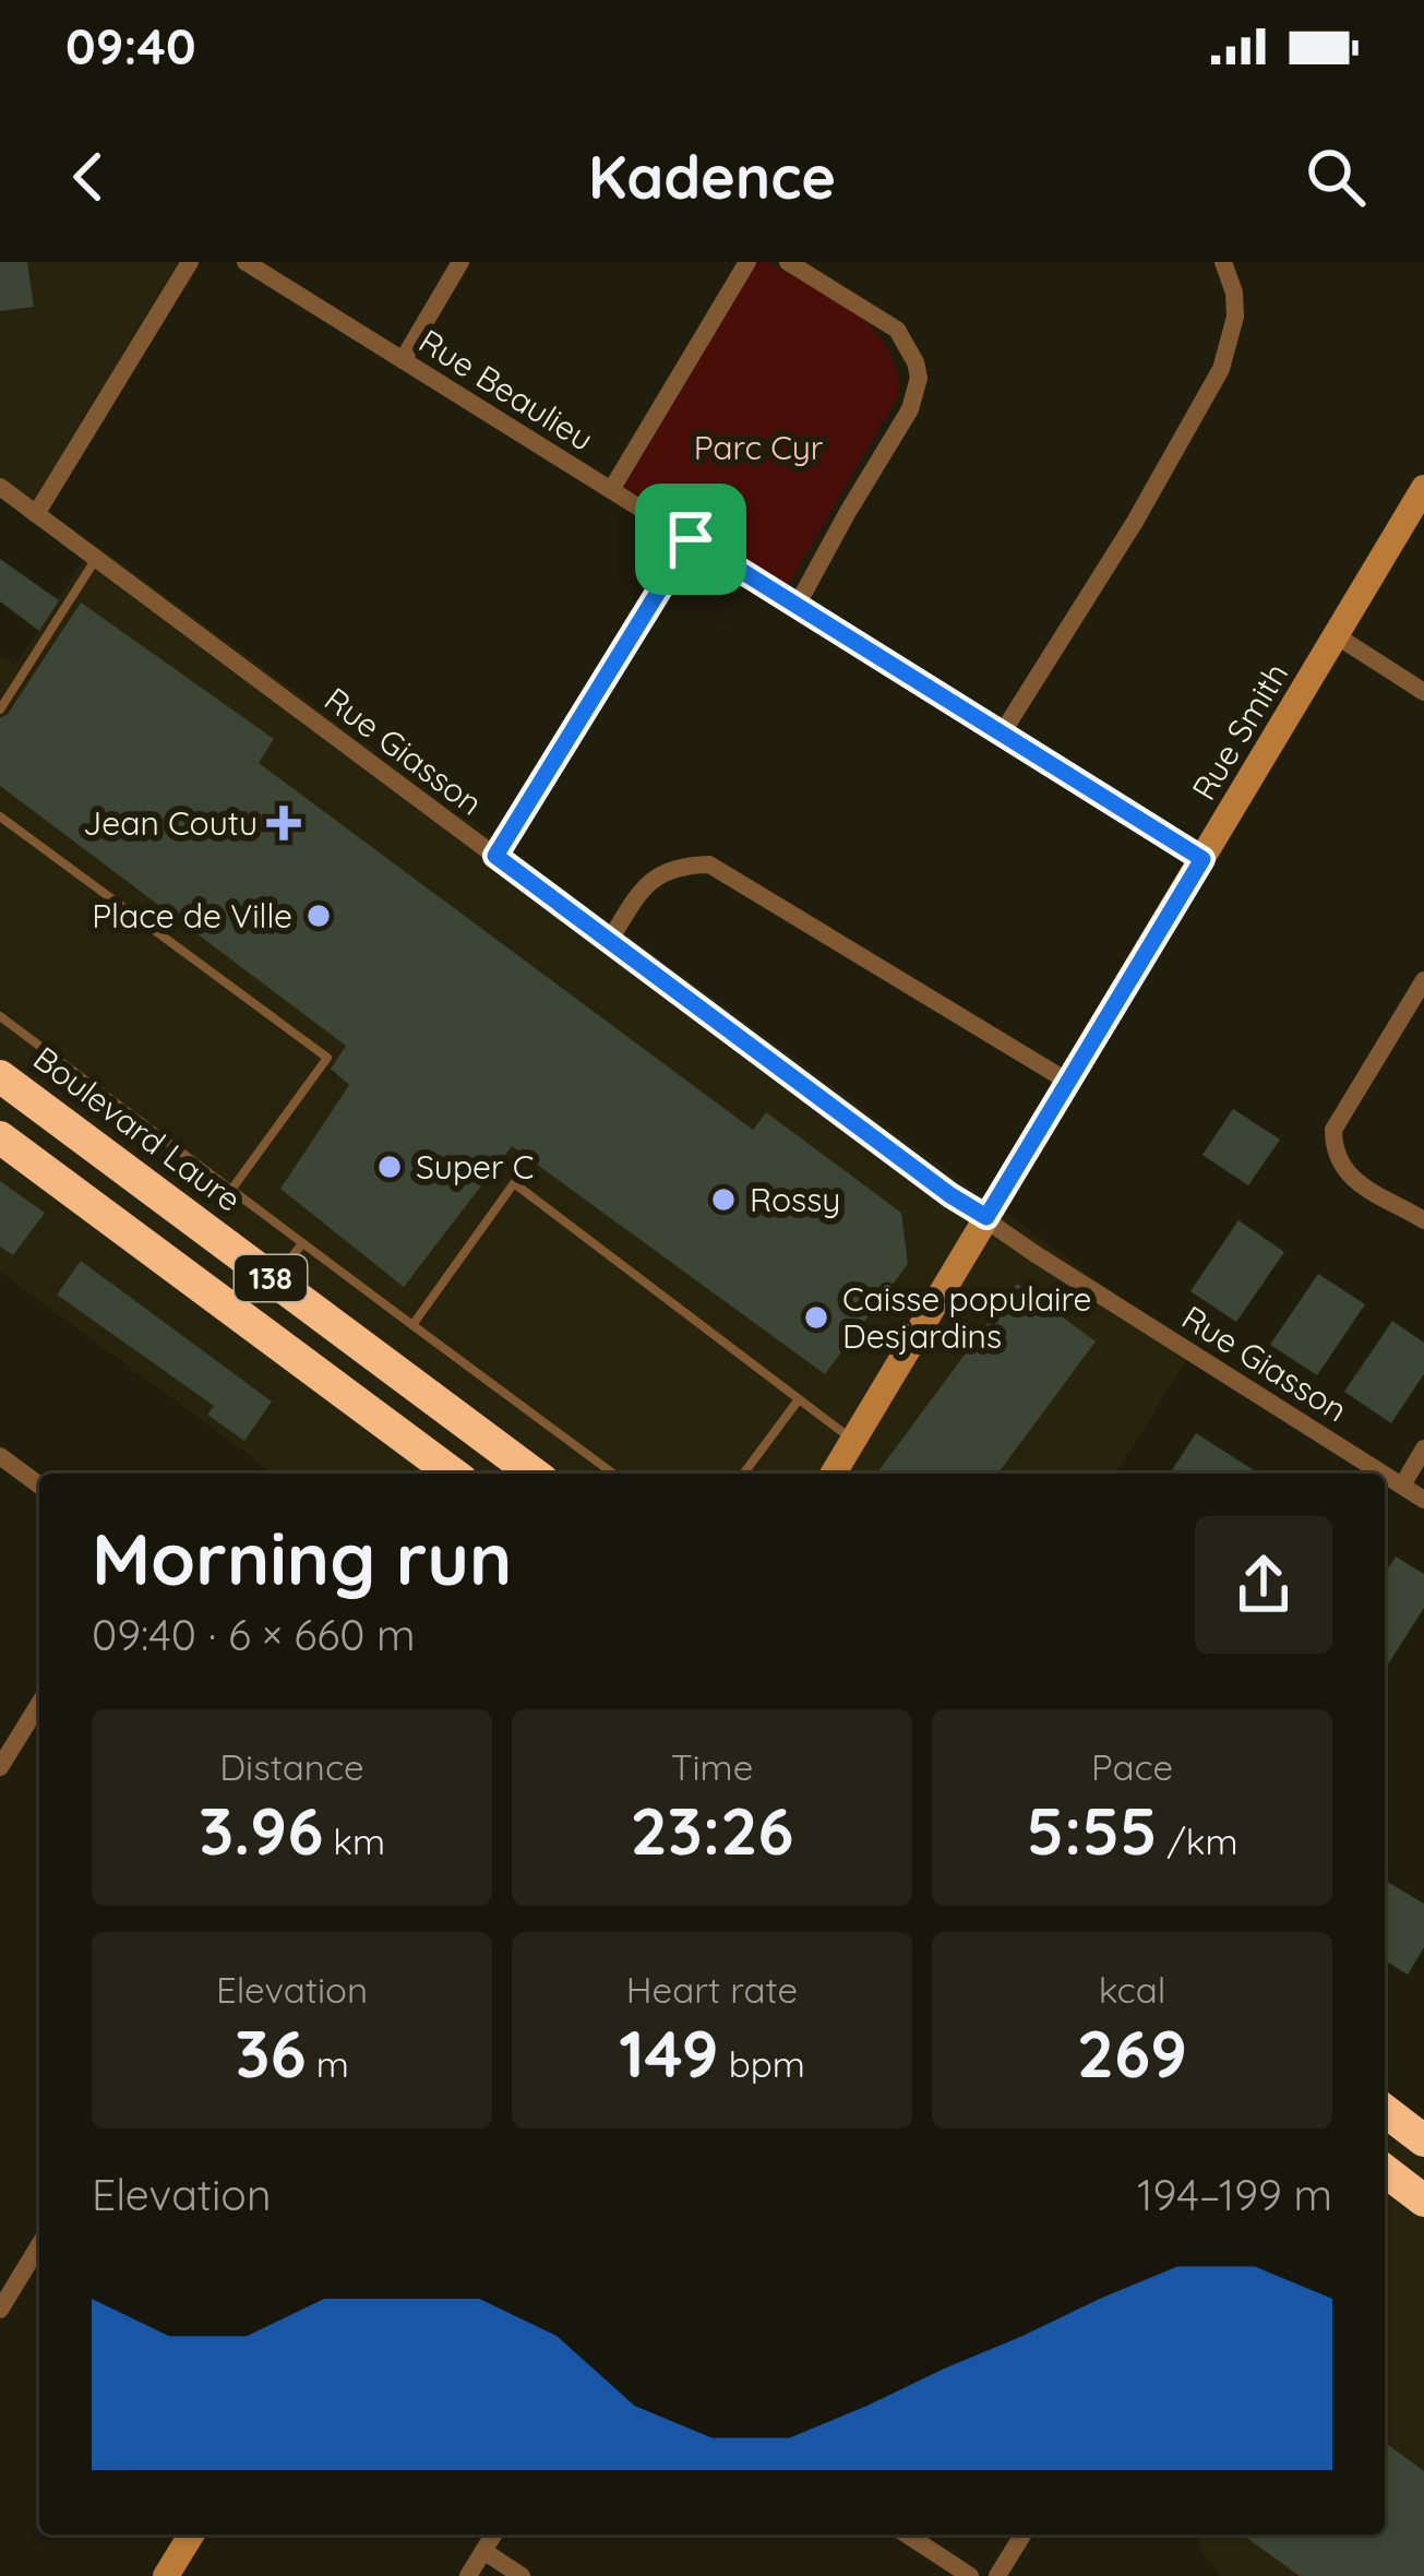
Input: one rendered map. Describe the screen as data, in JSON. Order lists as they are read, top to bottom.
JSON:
{
  "streets": {
    "highway": ["Boulevard Laure", "138"],
    "street": ["Rue Beaulieu", "Rue Smith", "Rue Giasson"]
  },
  "crossings": [
    ["Rue Beaulieu", "Rue Smith"],
    ["Rue Smith", "Rue Giasson"]
  ],
  "parks": ["Parc Cyr"],
  "places": {
    "health": ["Jean Coutu"],
    "other": [
      "Place de Ville",
      "Super C",
      "Rossy",
      "Caisse populaire Desjardins"
    ]
  },
  "page": {
    "status": "09:40",
    "header": "Kadence",
    "heading": ["Morning run", "09:40 · 6 × 660 m"],
    "stats": [
      ["Distance", "3.96 km"],
      ["Time", "23:26"],
      ["Pace", "5:55 /km"],
      ["Elevation", "36 m"],
      ["Heart rate", "149 bpm"],
      ["kcal", "269"]
    ],
    "chart": ["Elevation", "194–199 m"]
  }
}
